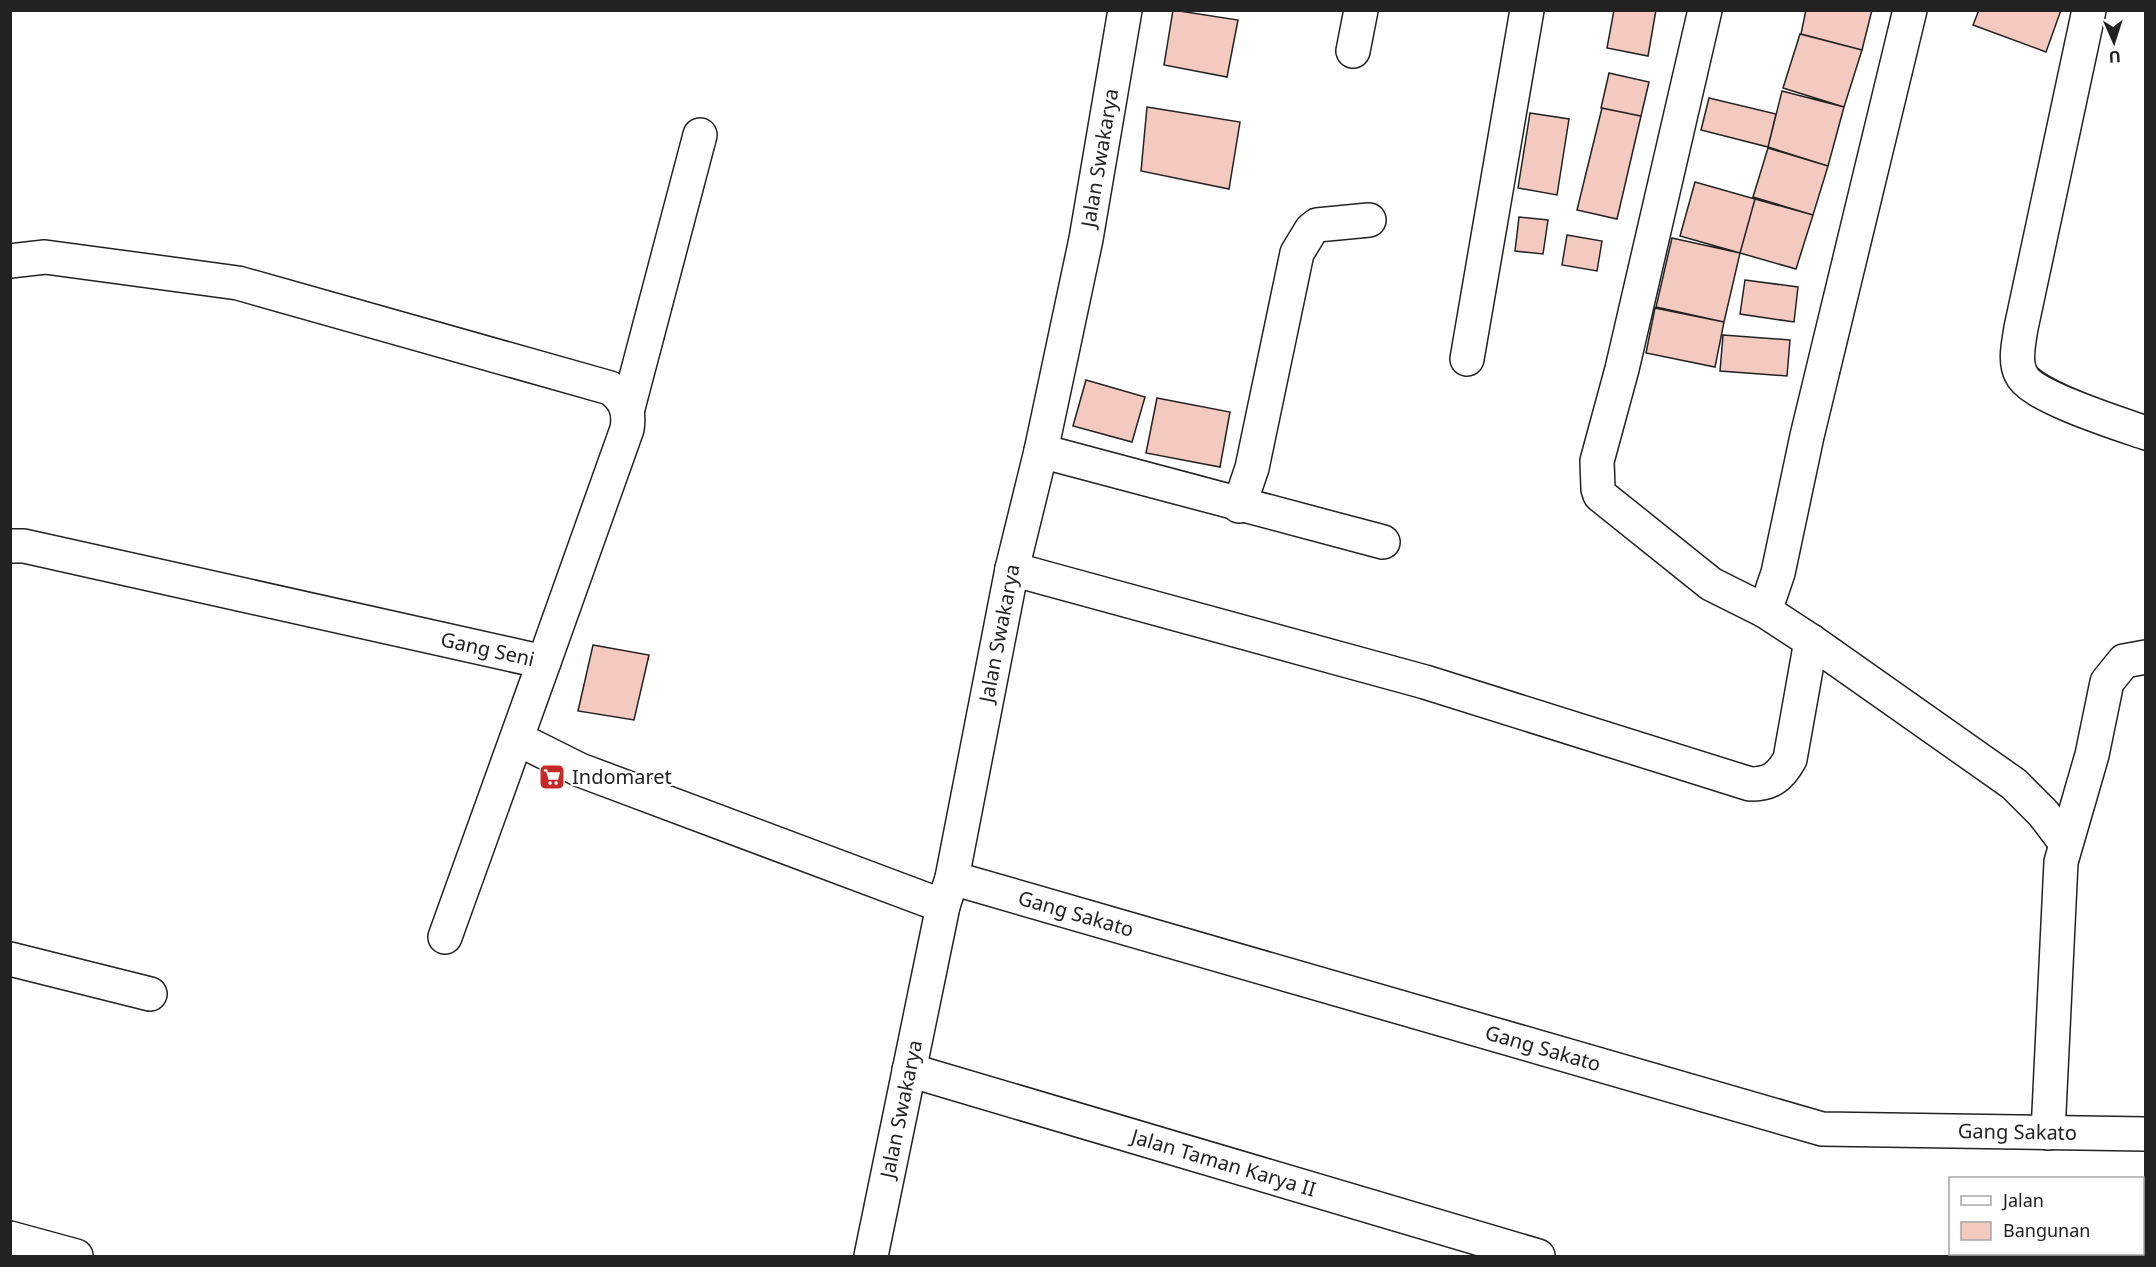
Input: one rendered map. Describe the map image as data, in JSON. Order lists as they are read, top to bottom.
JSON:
{
  "streets": {
    "street": [
      "Jalan Swakarya",
      "Gang Seni",
      "Gang Sakato",
      "Jalan Taman Karya II"
    ]
  },
  "crossings": [
    ["Jalan Swakarya", "Gang Sakato"],
    ["Jalan Swakarya", "Jalan Taman Karya II"]
  ],
  "places": {
    "supermarket": ["Indomaret"]
  },
  "legend": ["Jalan", "Bangunan"],
  "north": "bottom"
}
